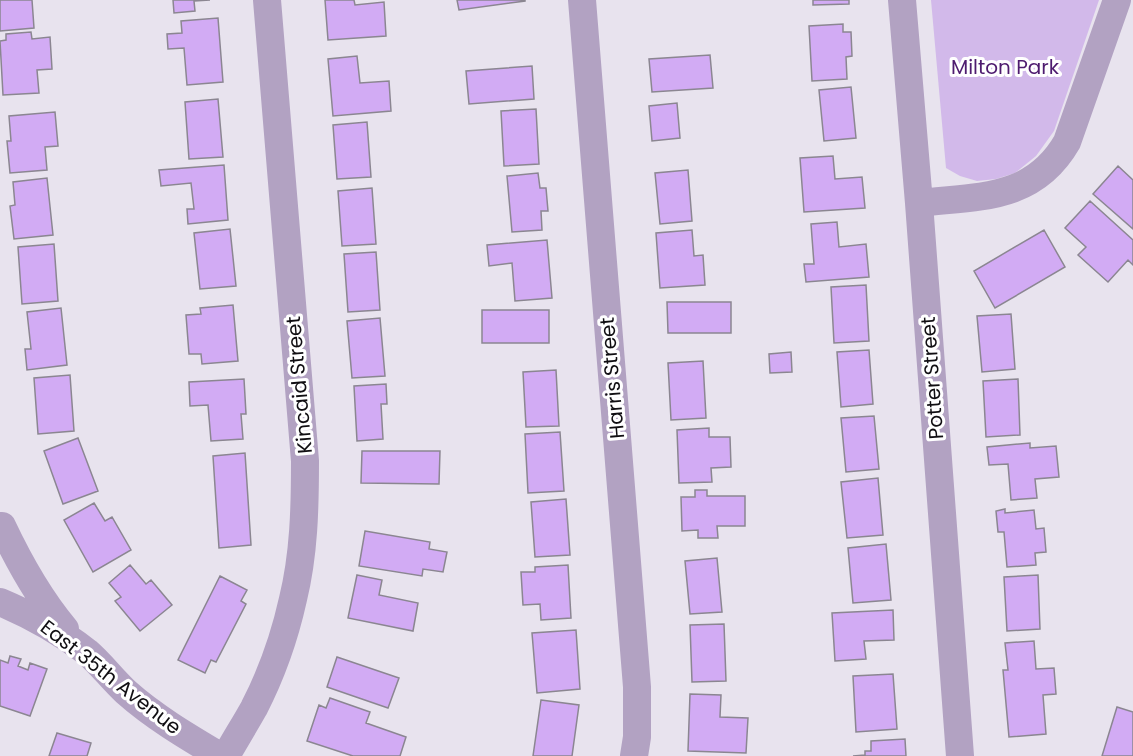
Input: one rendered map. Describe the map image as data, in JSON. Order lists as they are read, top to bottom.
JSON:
{
  "streets": {
    "street": [
      "Harris Street",
      "Potter Street",
      "Kincaid Street",
      "East 35th Avenue"
    ]
  },
  "crossings": [
    ["Kincaid Street", "East 35th Avenue"]
  ],
  "parks": ["Milton Park"]
}
